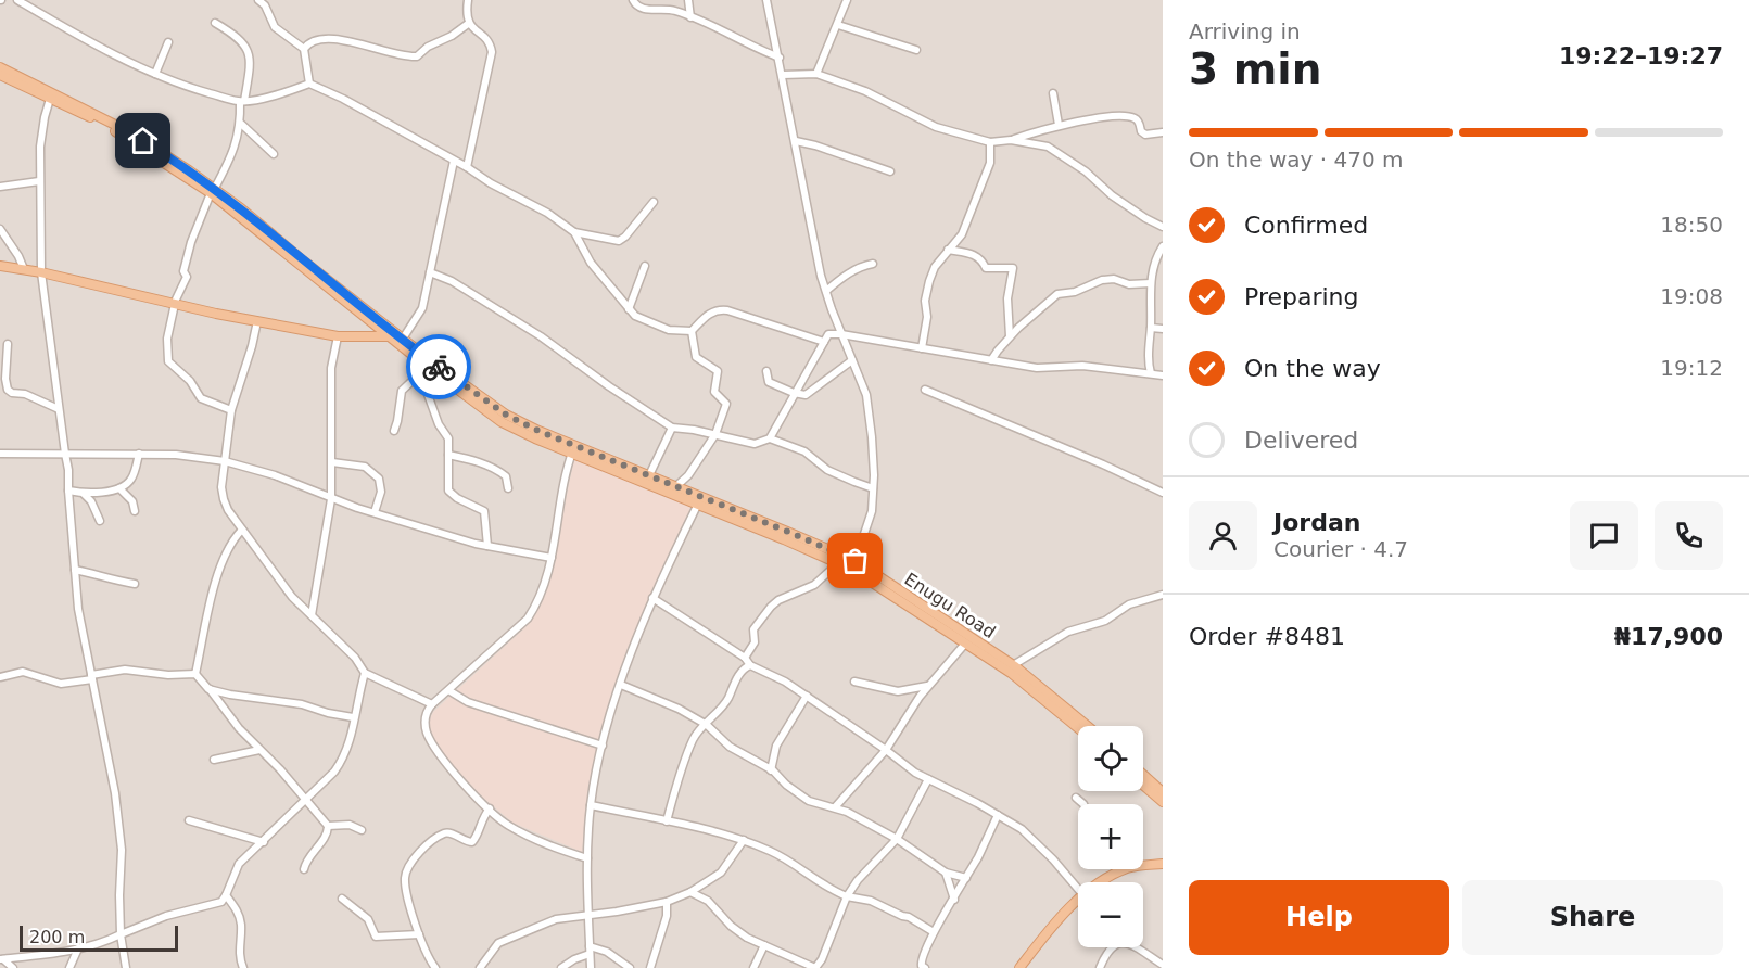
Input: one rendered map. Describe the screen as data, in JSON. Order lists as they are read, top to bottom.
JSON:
{
  "streets": {
    "main road": ["Enugu Road"]
  },
  "scale_bar": "200 m",
  "page": {
    "heading": ["3 min", "Arriving in", "19:22–19:27"],
    "panel": [
      "Jordan",
      "Courier · 4.7",
      "Order #8481",
      "₦17,900"
    ],
    "bar": "On the way · 470 m",
    "list": [
      ["Confirmed", "18:50"],
      ["Preparing", "19:08"],
      ["On the way", "19:12"],
      "Delivered"
    ],
    "map_buttons": ["+", "−"],
    "buttons": ["Help", "Share"],
    "scale": "200 m"
  }
}
